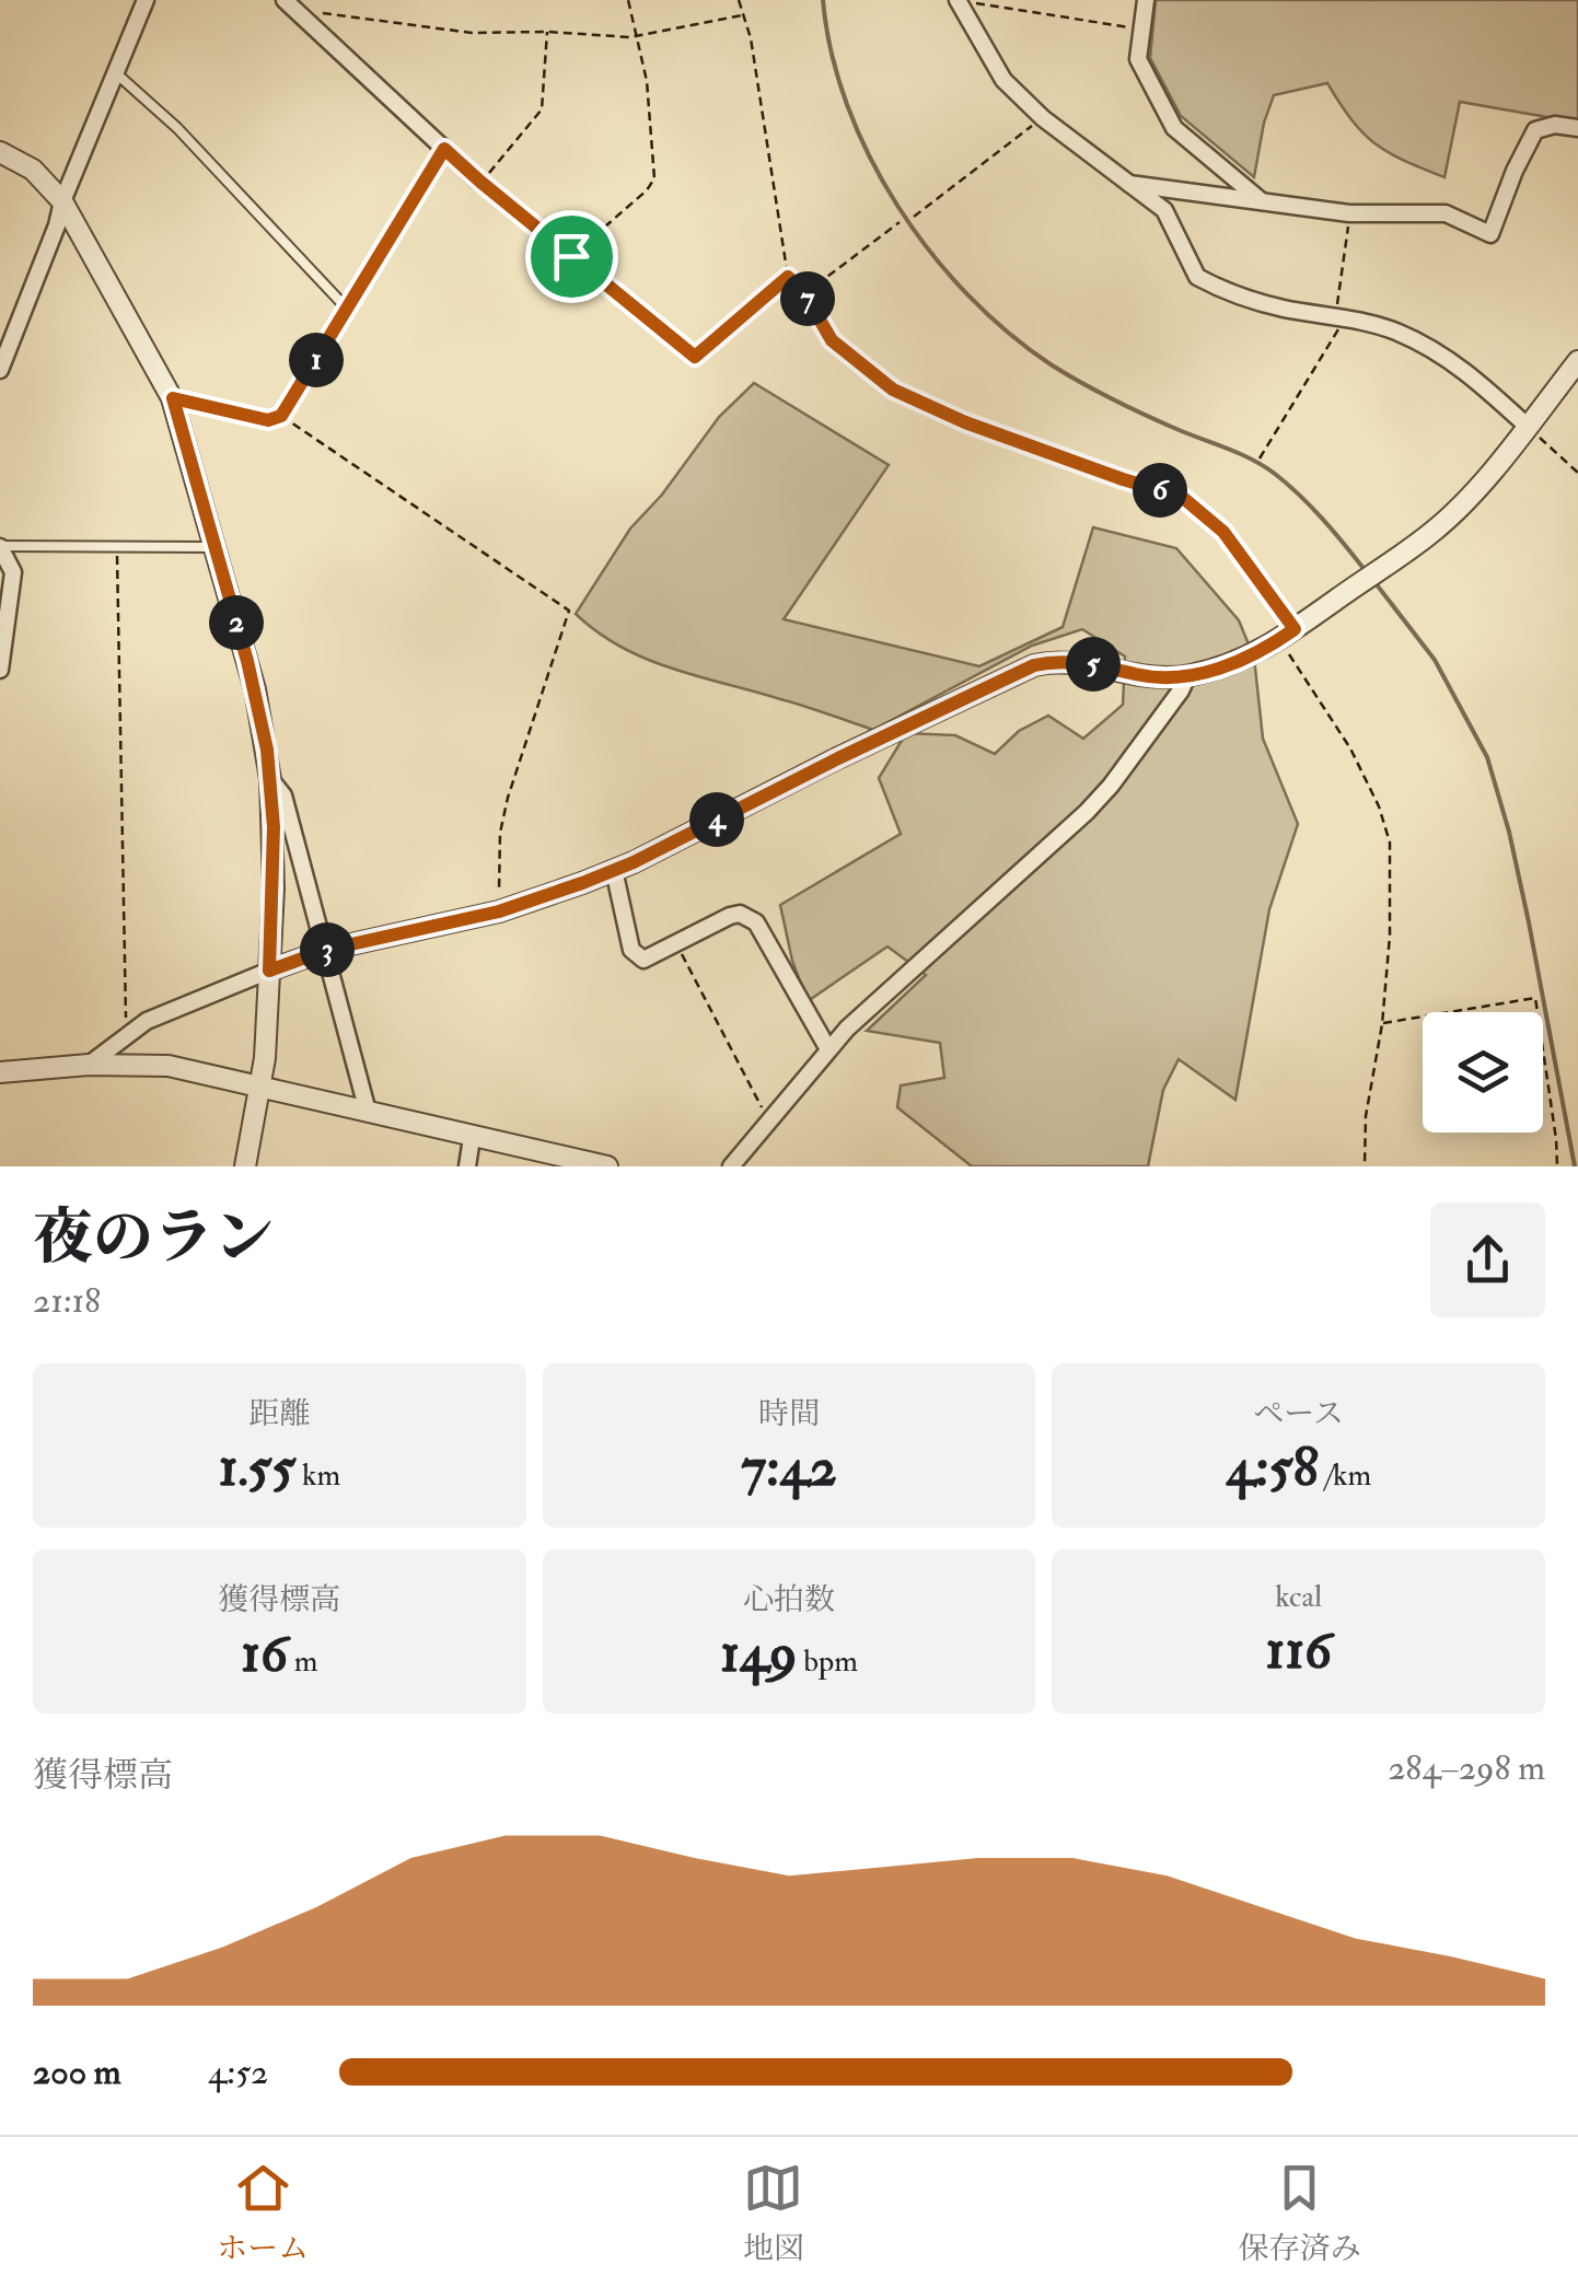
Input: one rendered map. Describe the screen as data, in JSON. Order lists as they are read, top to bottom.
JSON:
{
  "page": {
    "pins": [
      "7",
      "1",
      "6",
      "2",
      "5",
      "4",
      "3"
    ],
    "heading": ["夜のラン", "21:18"],
    "stats": [
      ["距離", "1.55 km"],
      ["時間", "7:42"],
      ["ペース", "4:58 /km"],
      ["獲得標高", "16 m"],
      ["心拍数", "149 bpm"],
      ["kcal", "116"]
    ],
    "chart": ["獲得標高", "284–298 m"],
    "list": [
      {
        "name": "200 m",
        "note": "4:52"
      }
    ],
    "tabs": ["ホーム", "地図", "保存済み"]
  }
}
